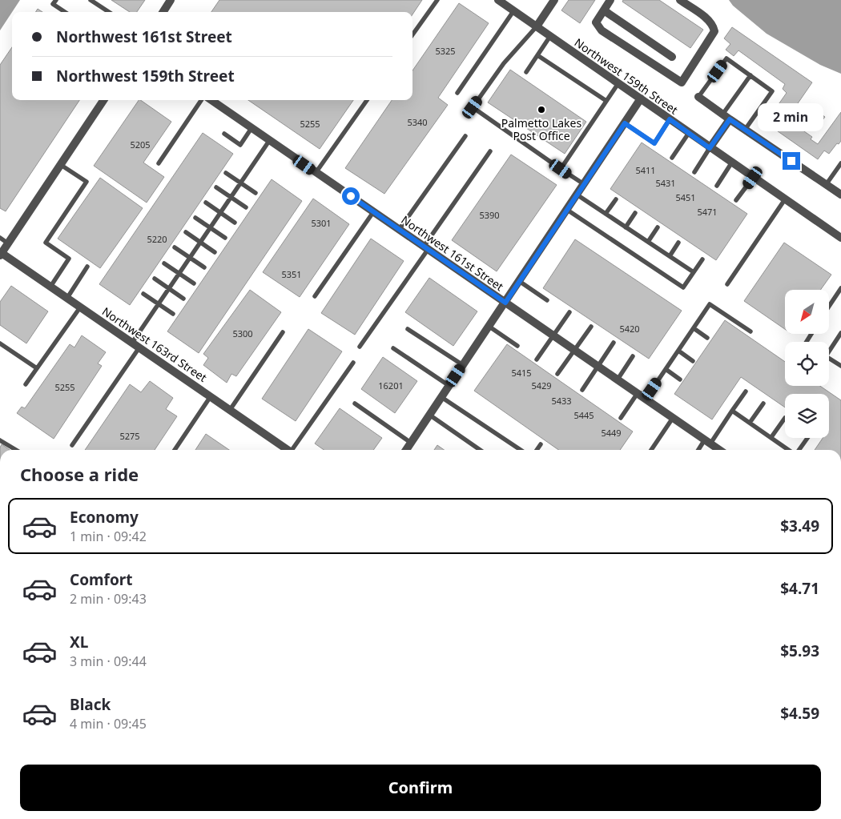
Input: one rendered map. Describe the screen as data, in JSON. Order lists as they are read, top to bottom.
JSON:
{
  "streets": {
    "street": ["Northwest 159th Street", "Northwest 161st Street", "Northwest 163rd Street"]
  },
  "places": ["Palmetto Lakes Post Office"],
  "house_numbers": [
    "5325",
    "5340",
    "5255",
    "5205",
    "5411",
    "5431",
    "5451",
    "5471",
    "5390",
    "5301",
    "5220",
    "5351",
    "5420",
    "5300",
    "5415",
    "16201",
    "5429",
    "5255",
    "5433",
    "5445",
    "5449",
    "5275"
  ],
  "north": "bottom left",
  "page": {
    "banner": ["Northwest 161st Street", "Northwest 159th Street"],
    "bubble": "2 min",
    "heading": "Choose a ride",
    "list": [
      {
        "name": "Economy",
        "note": "1 min · 09:42",
        "value": "$3.49"
      },
      {
        "name": "Comfort",
        "note": "2 min · 09:43",
        "value": "$4.71"
      },
      {
        "name": "XL",
        "note": "3 min · 09:44",
        "value": "$5.93"
      },
      {
        "name": "Black",
        "note": "4 min · 09:45",
        "value": "$4.59"
      }
    ],
    "buttons": "Confirm"
  }
}
